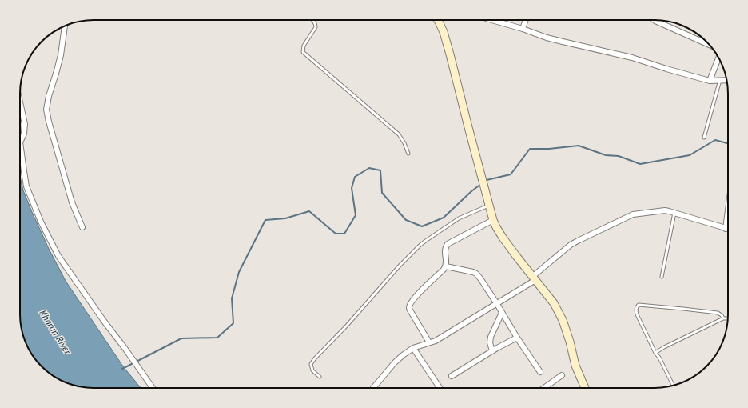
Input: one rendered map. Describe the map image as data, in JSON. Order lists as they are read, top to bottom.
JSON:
{
  "water": ["Kharun River"]
}
